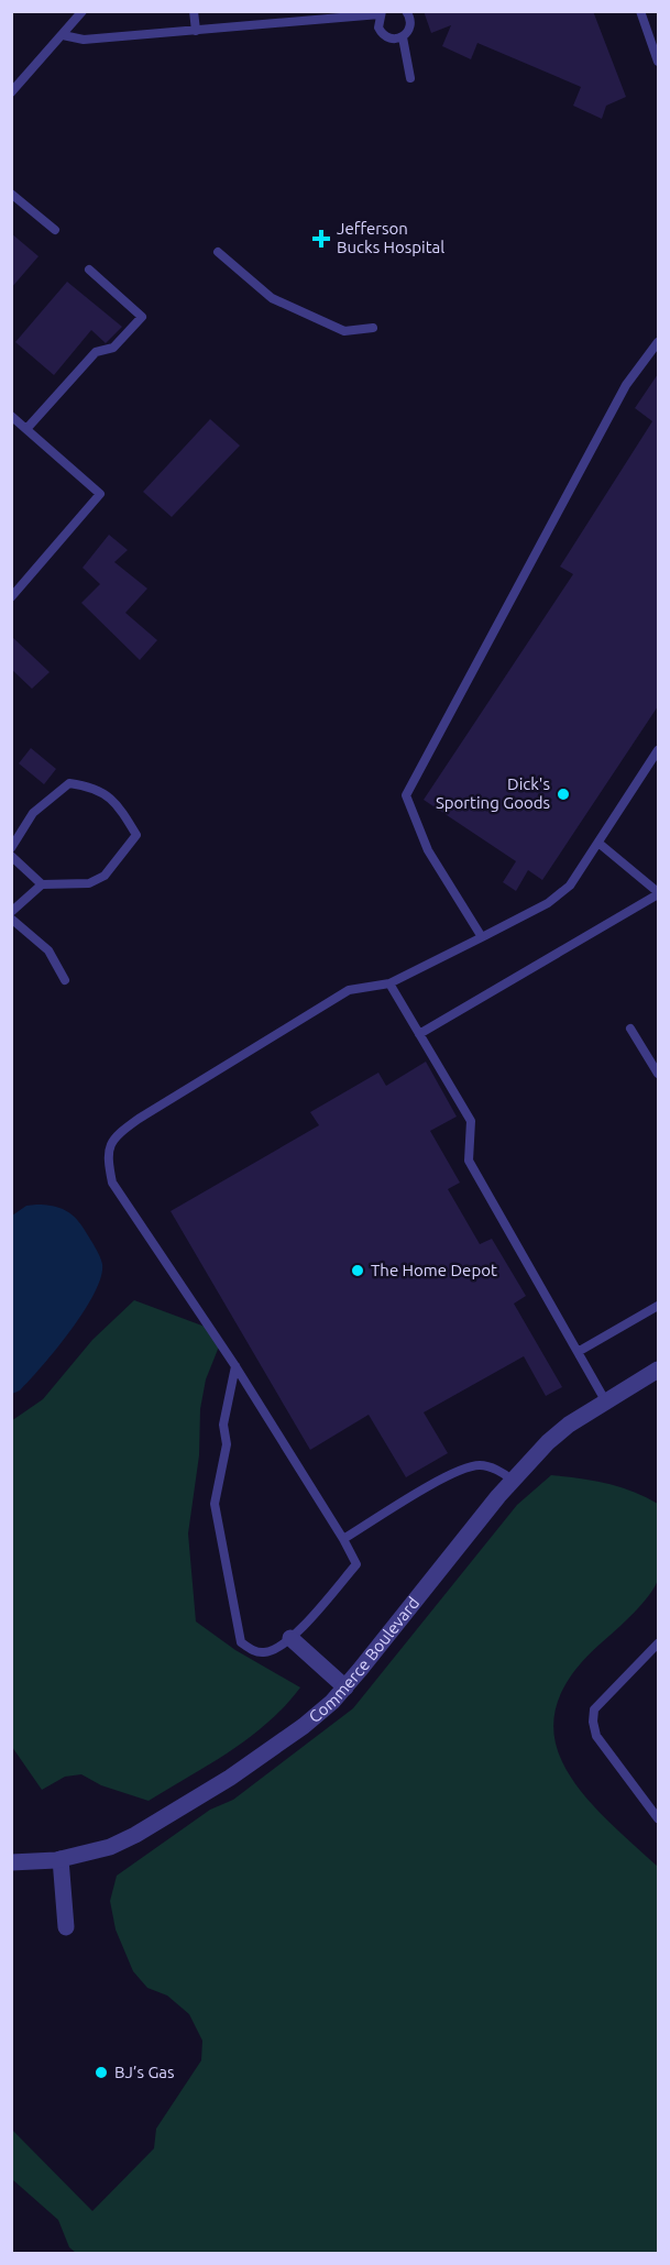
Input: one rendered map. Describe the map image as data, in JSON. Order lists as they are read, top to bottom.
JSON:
{
  "streets": {
    "street": ["Commerce Boulevard"]
  },
  "places": {
    "health": ["Jefferson Bucks Hospital"],
    "other": ["Dick's Sporting Goods", "The Home Depot", "BJ’s Gas"]
  }
}
